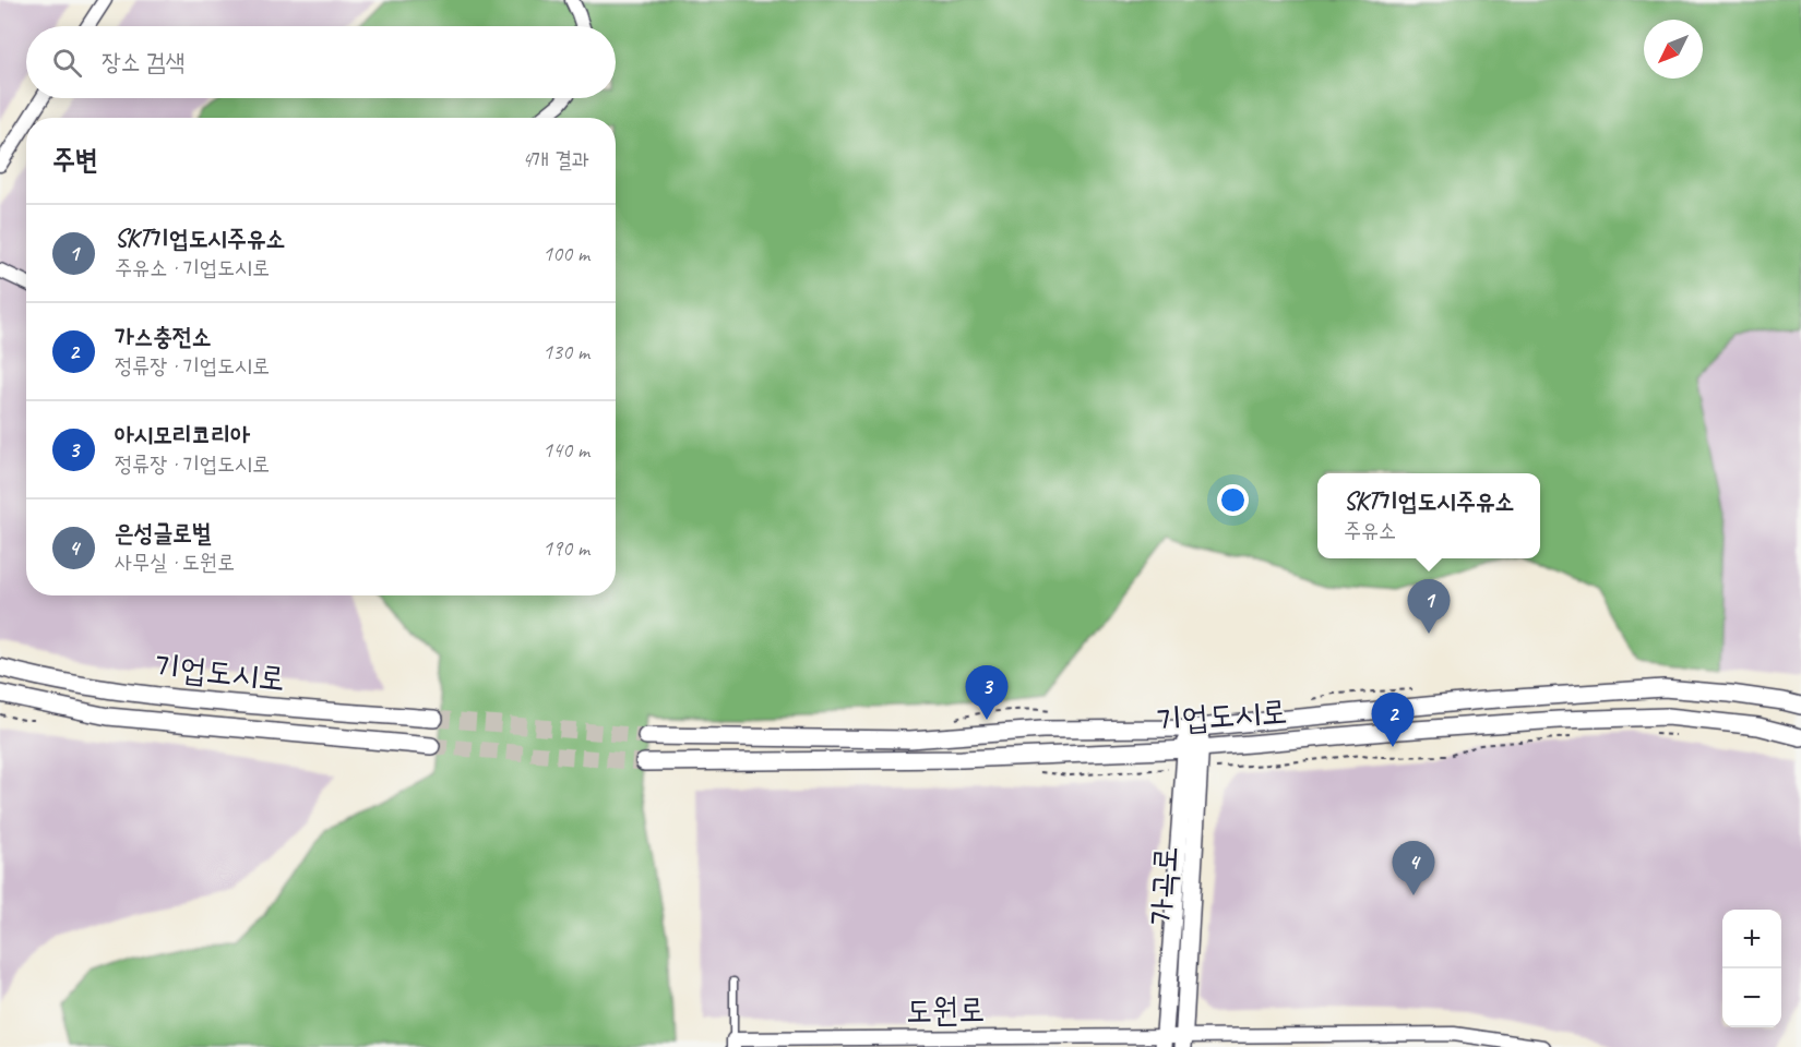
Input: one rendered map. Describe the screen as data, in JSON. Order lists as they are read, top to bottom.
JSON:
{
  "streets": {
    "street": ["기업도시로", "가곡로", "도원로"]
  },
  "crossings": [
    ["기업도시로", "가곡로"],
    ["가곡로", "도원로"]
  ],
  "north": "bottom left",
  "page": {
    "search": "장소 검색",
    "heading": ["주변", "4개 결과"],
    "list": [
      {
        "mark": "1",
        "name": "SKT기업도시주유소",
        "note": "주유소 · 기업도시로",
        "value": "100 m"
      },
      {
        "mark": "2",
        "name": "가스충전소",
        "note": "정류장 · 기업도시로",
        "value": "130 m"
      },
      {
        "mark": "3",
        "name": "아시모리코리아",
        "note": "정류장 · 기업도시로",
        "value": "140 m"
      },
      {
        "mark": "4",
        "name": "은성글로벌",
        "note": "사무실 · 도원로",
        "value": "190 m"
      }
    ],
    "popup": ["SKT기업도시주유소", "주유소"],
    "pins": [
      "1",
      "3",
      "2",
      "4"
    ],
    "map_buttons": ["+", "−"]
  }
}
